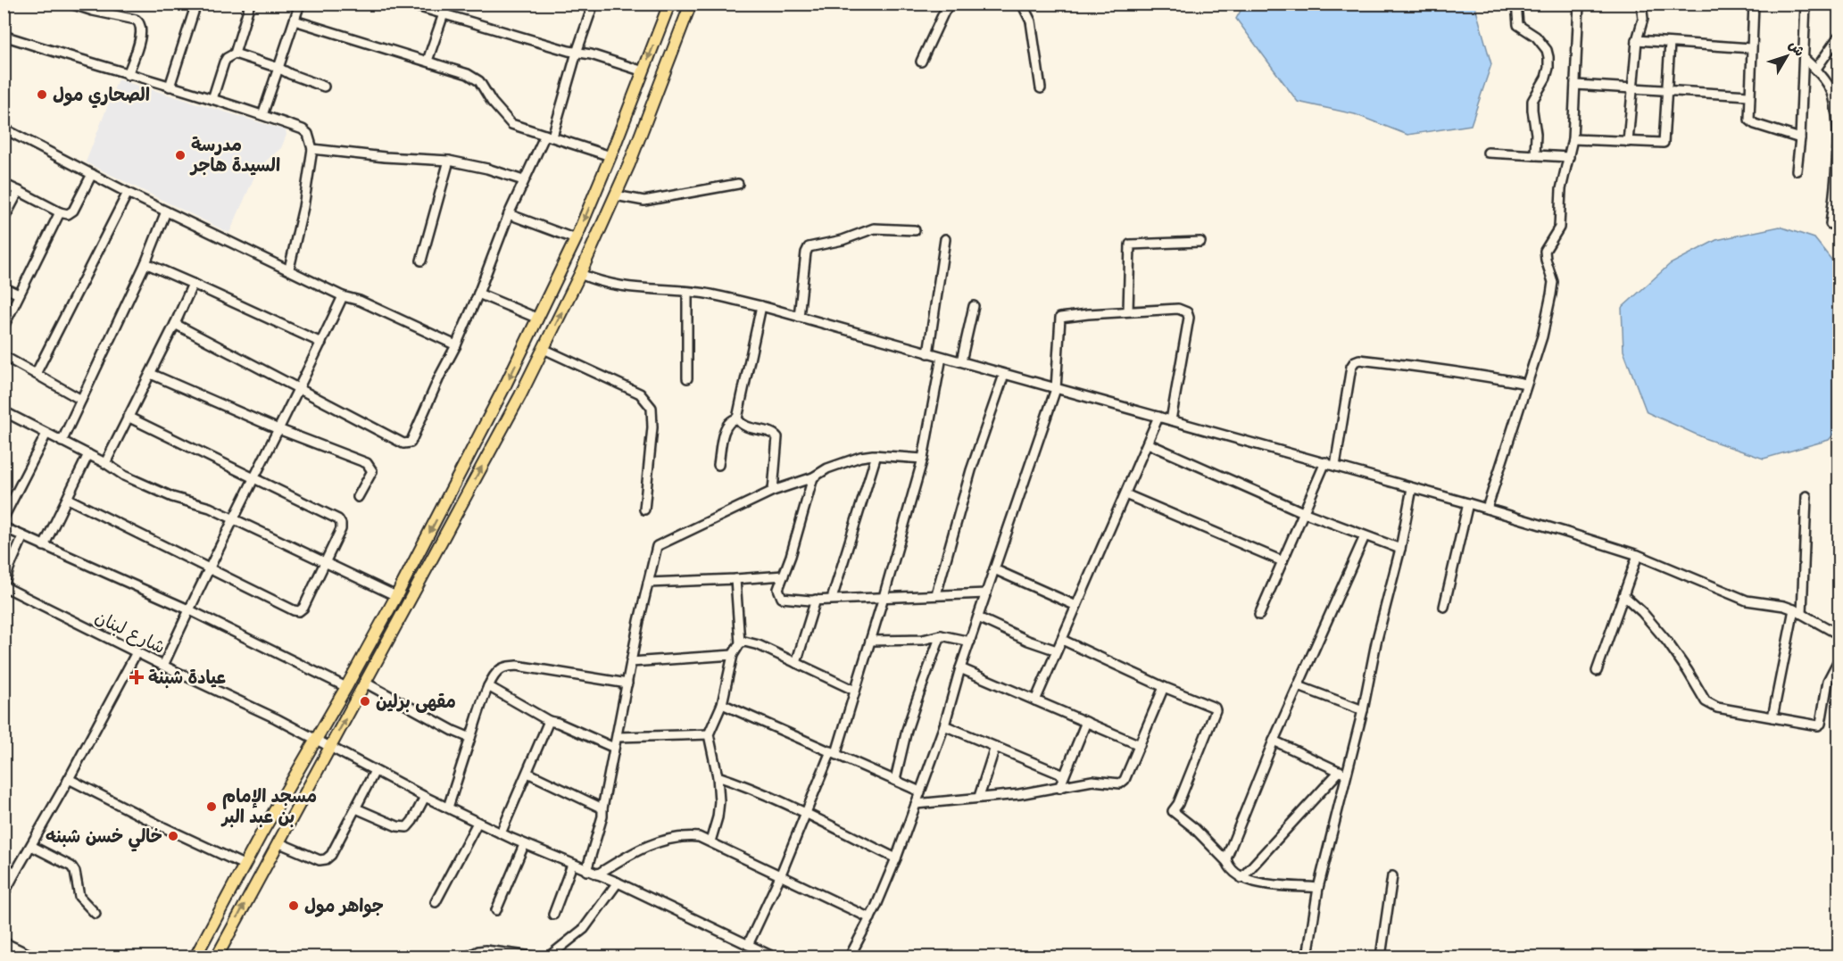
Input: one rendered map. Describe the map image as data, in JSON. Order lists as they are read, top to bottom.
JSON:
{
  "streets": {
    "street": ["شارع لبنان"]
  },
  "places": {
    "other": [
      "الصحاري مول",
      "مدرسة السيدة هاجر",
      "مقهى برلين",
      "مسجد الإمام بن عبد البر",
      "خالي خسن شبنه",
      "جواهر مول"
    ],
    "health": ["عيادة شبنة"]
  },
  "north": "top right"
}
